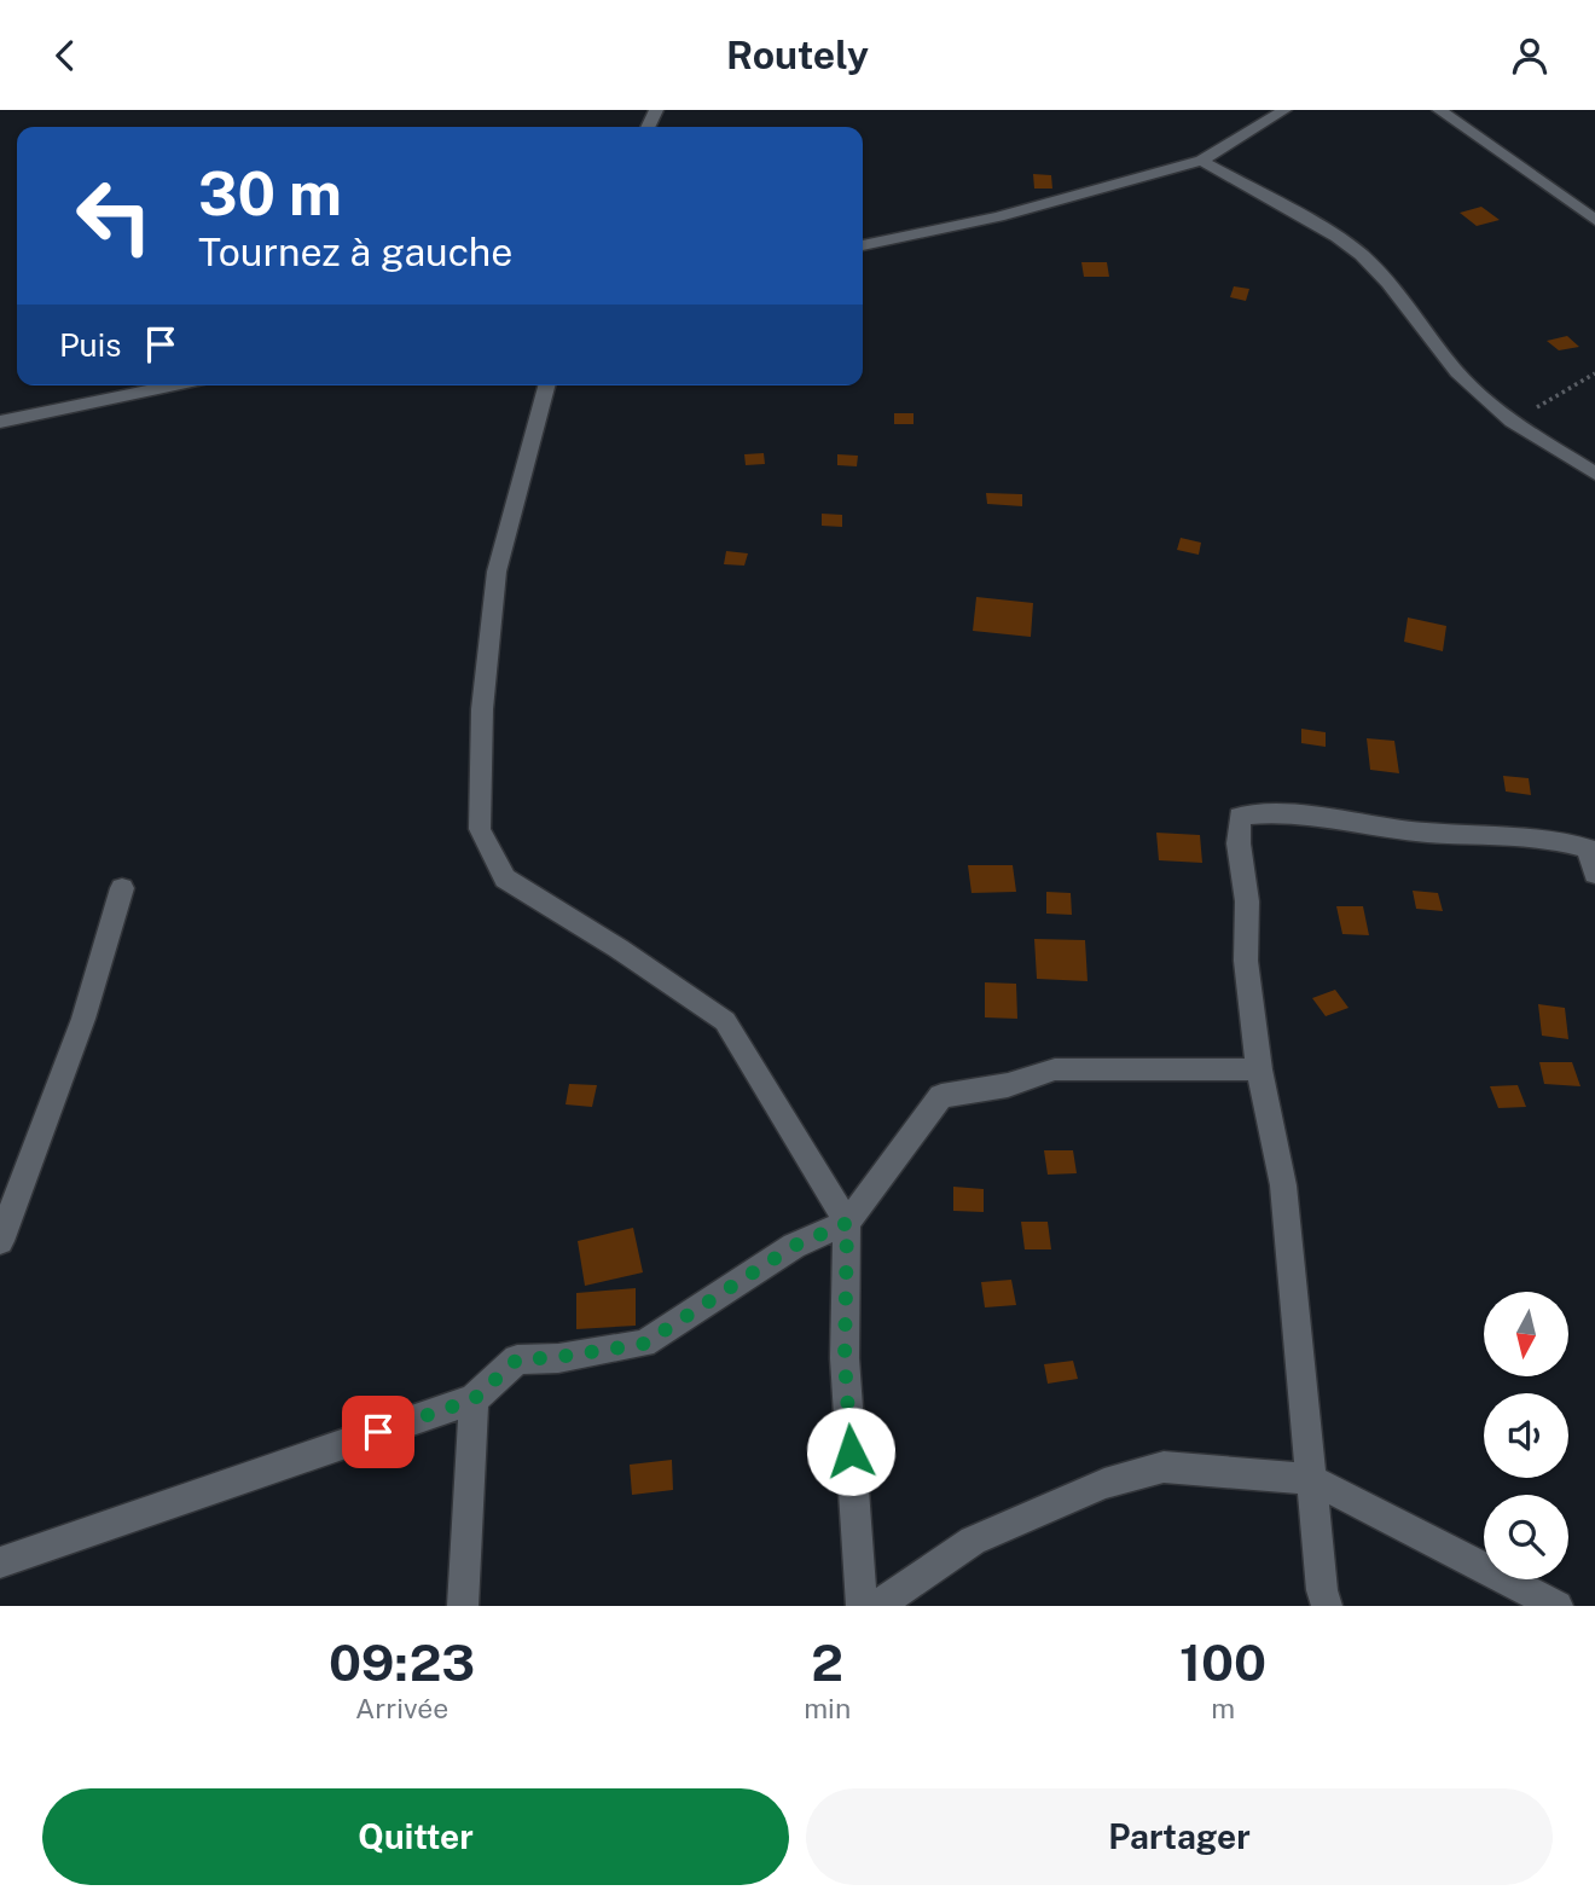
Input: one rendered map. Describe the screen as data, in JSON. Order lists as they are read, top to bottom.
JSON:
{
  "north": "bottom",
  "page": {
    "header": "Routely",
    "turn": ["30 m", "Tournez à gauche"],
    "then": "Puis",
    "eta": [
      "09:23",
      "Arrivée",
      "2",
      "min",
      "100",
      "m"
    ],
    "buttons": ["Quitter", "Partager"]
  }
}
